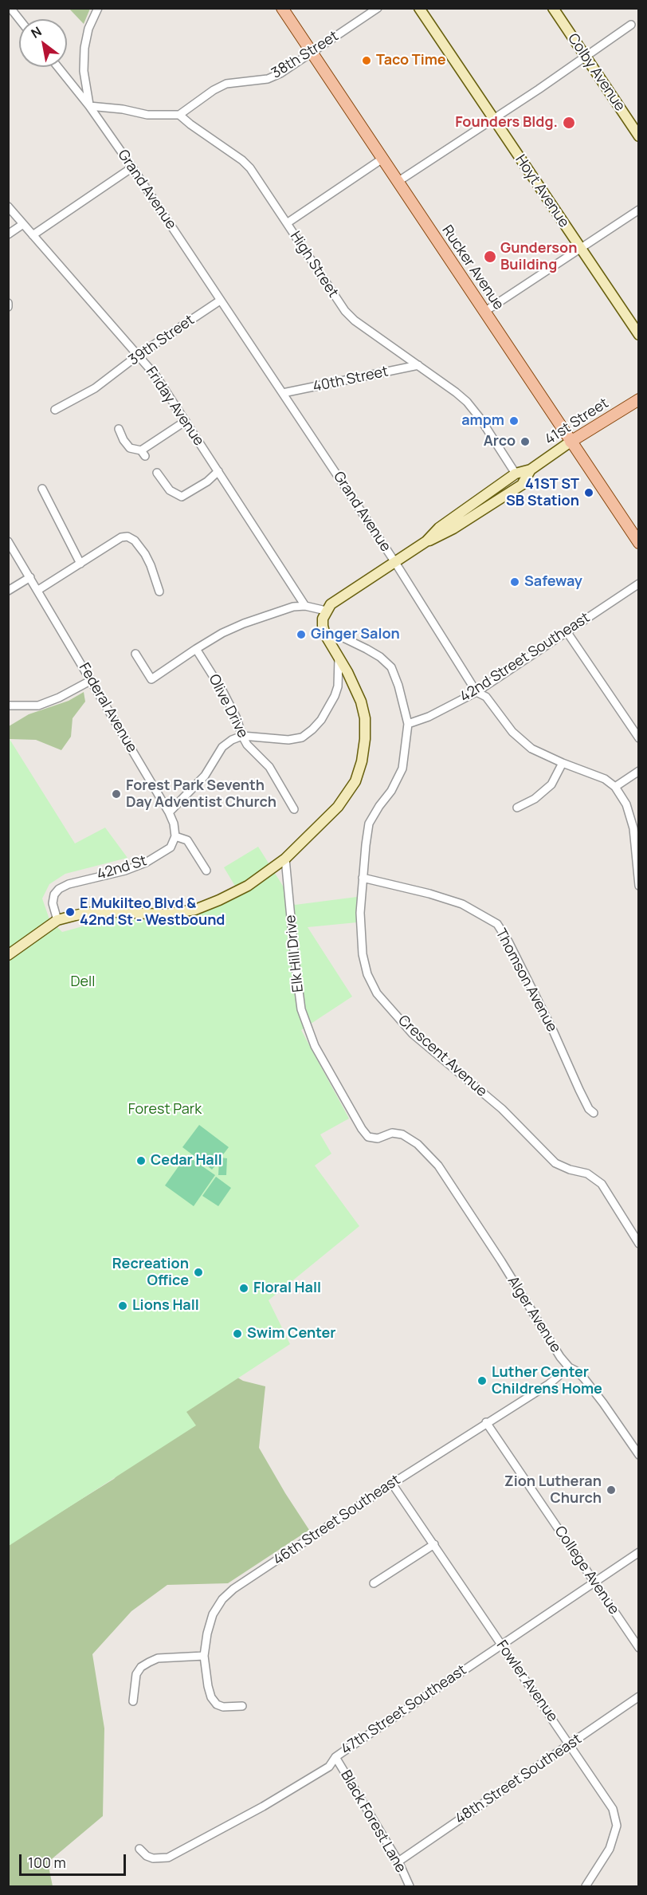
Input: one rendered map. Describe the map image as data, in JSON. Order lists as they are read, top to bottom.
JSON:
{
  "streets": {
    "main road": [
      "Colby Avenue",
      "Hoyt Avenue",
      "Rucker Avenue",
      "41st Street"
    ],
    "street": [
      "38th Street",
      "Grand Avenue",
      "High Street",
      "39th Street",
      "40th Street",
      "Friday Avenue",
      "42nd Street Southeast",
      "Olive Drive",
      "Federal Avenue",
      "42nd St",
      "Elk Hill Drive",
      "Thomson Avenue",
      "Crescent Avenue",
      "Alger Avenue",
      "46th Street Southeast",
      "College Avenue",
      "Fowler Avenue",
      "47th Street Southeast",
      "48th Street Southeast",
      "Black Forest Lane"
    ]
  },
  "crossings": [
    ["38th Street", "High Street"],
    ["38th Street", "Rucker Avenue"],
    ["Grand Avenue", "39th Street"],
    ["Grand Avenue", "40th Street"],
    ["Grand Avenue", "41st Street"],
    ["Grand Avenue", "42nd Street Southeast"],
    ["High Street", "40th Street"],
    ["High Street", "41st Street"],
    ["Rucker Avenue", "41st Street"],
    ["39th Street", "Friday Avenue"],
    ["42nd Street Southeast", "Crescent Avenue"],
    ["Federal Avenue", "42nd St"],
    ["Elk Hill Drive", "Alger Avenue"],
    ["Thomson Avenue", "Crescent Avenue"],
    ["Alger Avenue", "46th Street Southeast"],
    ["46th Street Southeast", "College Avenue"],
    ["46th Street Southeast", "Fowler Avenue"],
    ["College Avenue", "47th Street Southeast"],
    ["Fowler Avenue", "47th Street Southeast"],
    ["Fowler Avenue", "48th Street Southeast"],
    ["47th Street Southeast", "Black Forest Lane"],
    ["48th Street Southeast", "Black Forest Lane"]
  ],
  "parks": ["Dell", "Forest Park"],
  "places": [
    "Taco Time",
    "Founders Bldg.",
    "Gunderson Building",
    "ampm",
    "Arco",
    "41ST ST SB Station",
    "Safeway",
    "Ginger Salon",
    "Forest Park Seventh Day Adventist Church",
    "E Mukilteo Blvd & 42nd St - Westbound",
    "Cedar Hall",
    "Recreation Office",
    "Floral Hall",
    "Lions Hall",
    "Swim Center",
    "Luther Center Childrens Home",
    "Zion Lutheran Church"
  ],
  "scale_bar": "100 m",
  "north": "top left"
}
